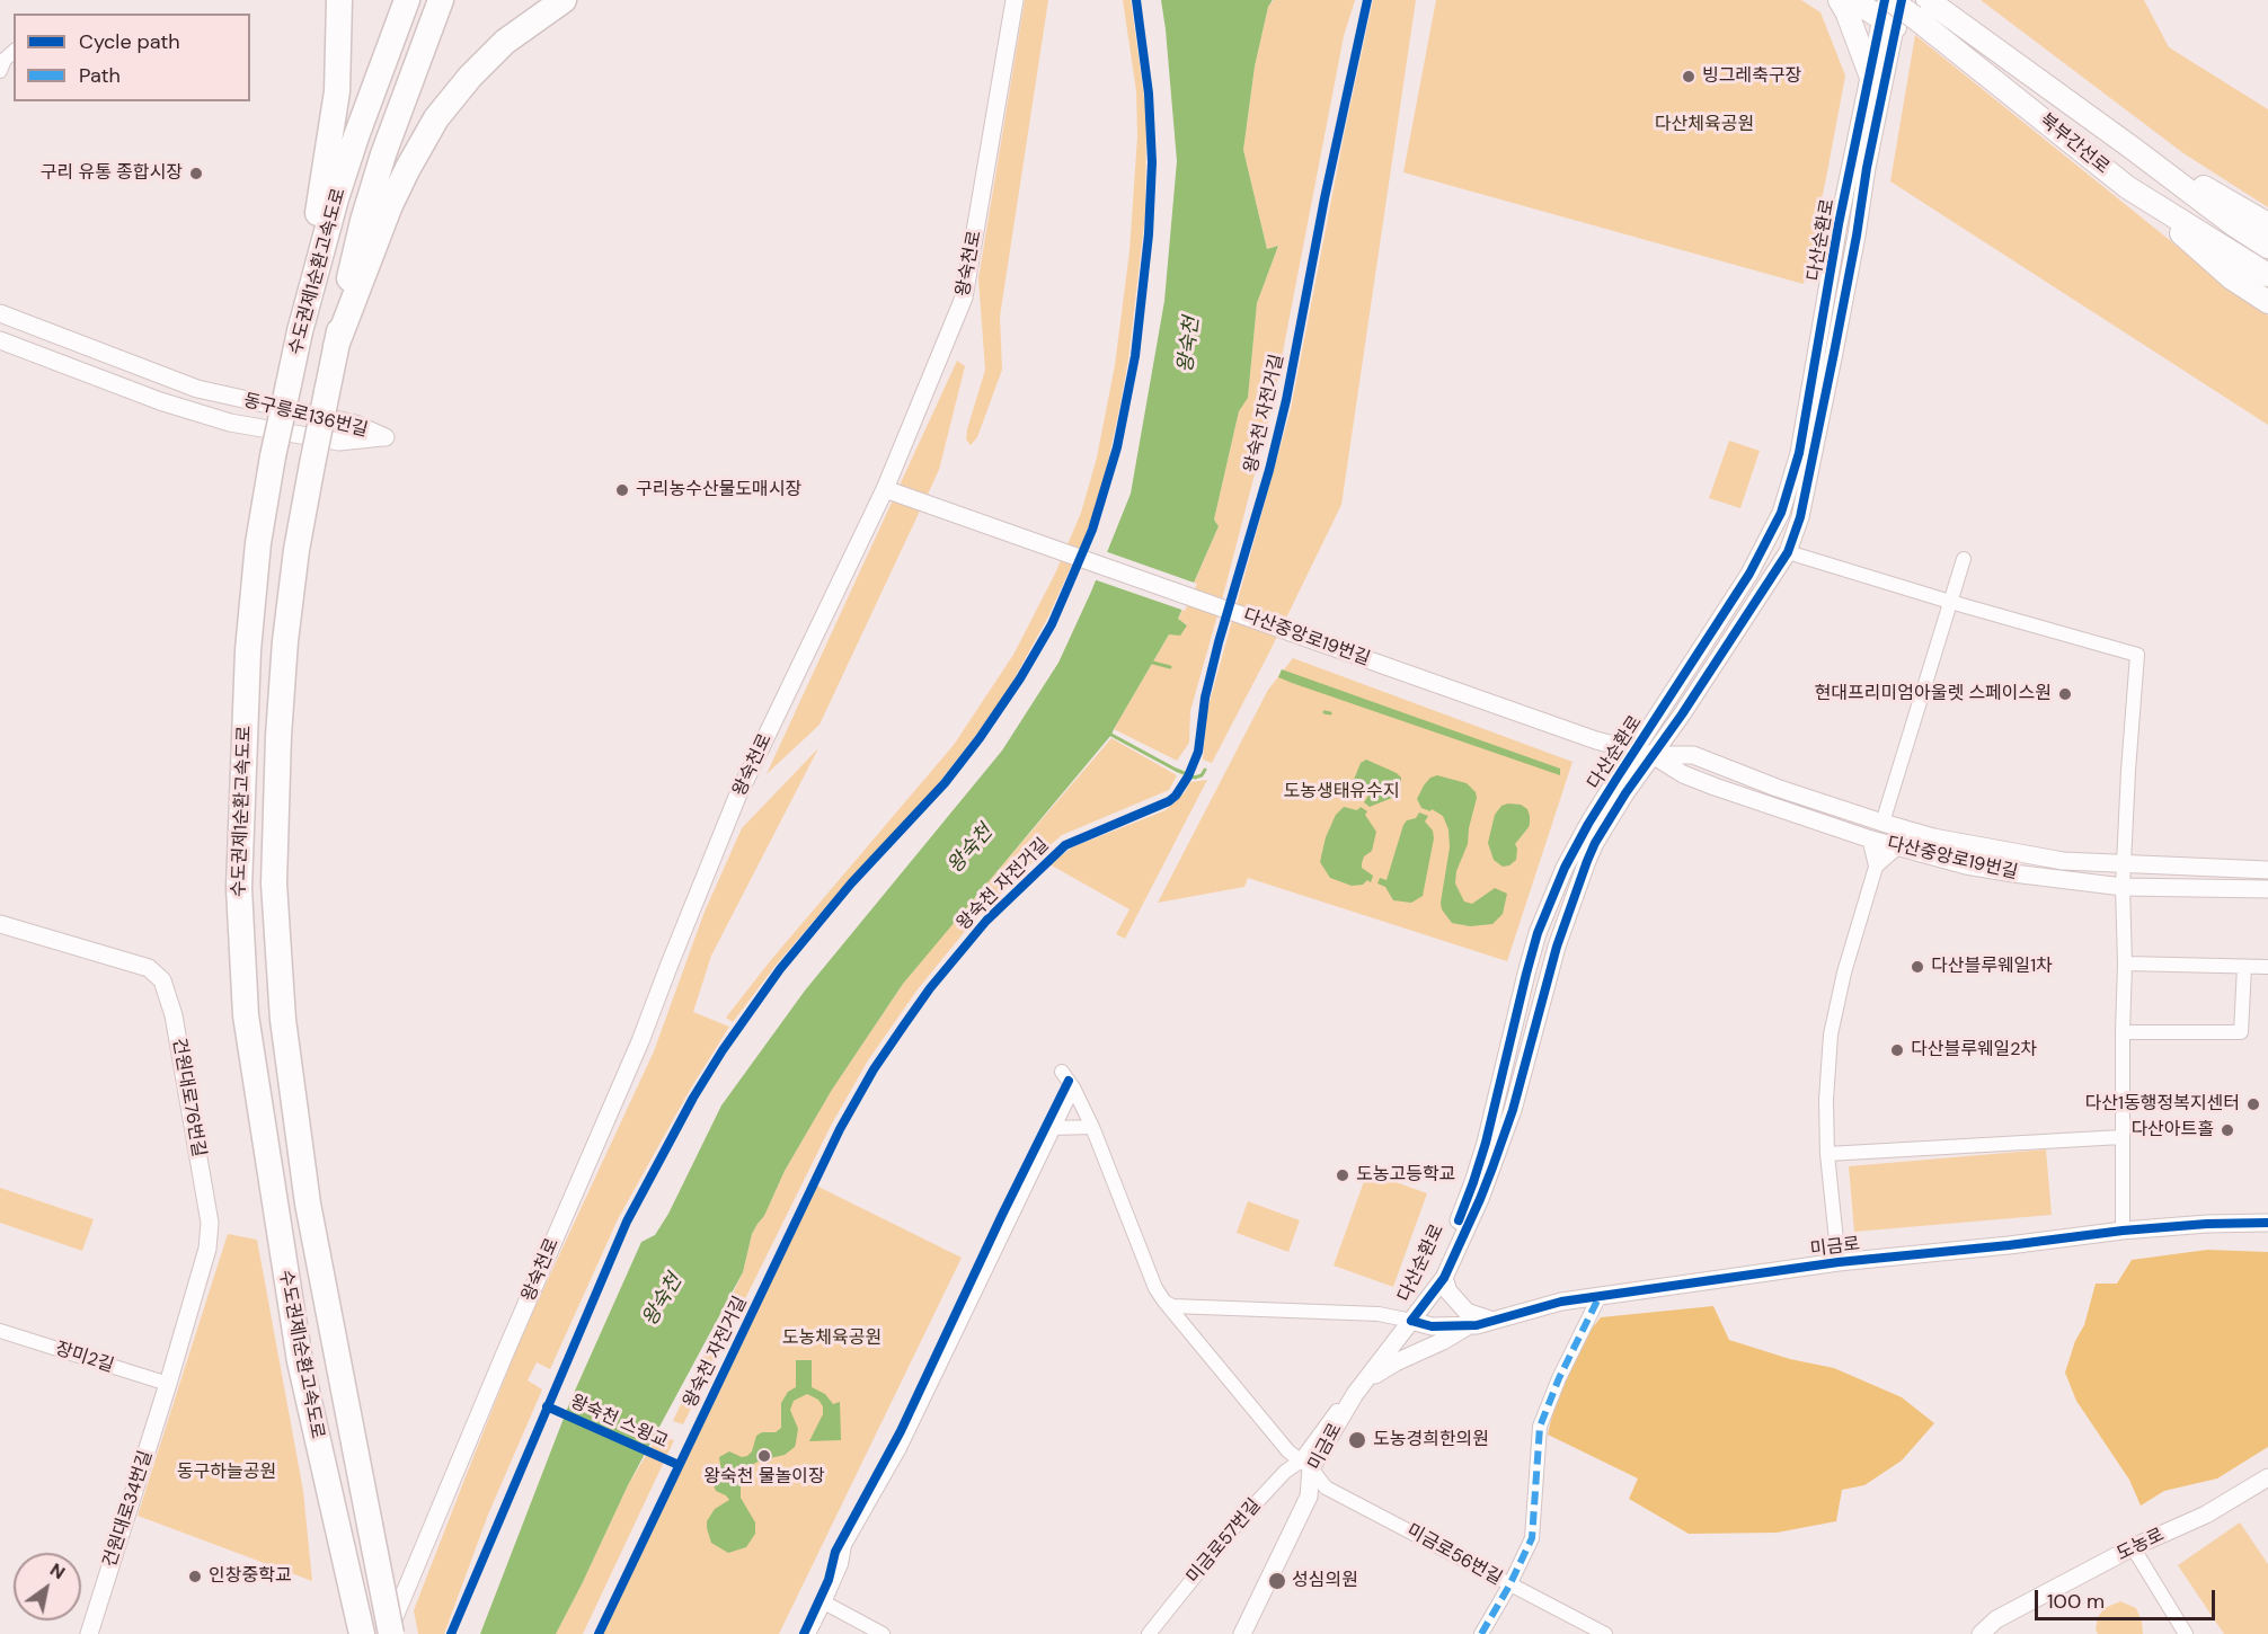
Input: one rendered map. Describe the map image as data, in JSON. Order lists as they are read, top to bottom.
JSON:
{
  "streets": {
    "highway": ["북부간선로", "수도권제1순환고속도로"],
    "street": [
      "다산순환로",
      "왕숙천로",
      "동구릉로136번길",
      "다산중앙로19번길",
      "건원대로76번길",
      "미금로",
      "장미2길",
      "건원대로34번길",
      "미금로57번길",
      "도농로",
      "미금로56번길"
    ],
    "cycle path": ["왕숙천 자전거길", "왕숙천 스윙교"]
  },
  "crossings": [
    ["북부간선로", "다산순환로"],
    ["다산순환로", "다산중앙로19번길"],
    ["다산순환로", "미금로"],
    ["왕숙천로", "수도권제1순환고속도로"],
    ["왕숙천로", "다산중앙로19번길"],
    ["건원대로76번길", "장미2길"],
    ["건원대로76번길", "건원대로34번길"],
    ["미금로", "미금로57번길"],
    ["미금로", "미금로56번길"],
    ["장미2길", "건원대로34번길"],
    ["미금로57번길", "미금로56번길"]
  ],
  "water": ["왕숙천"],
  "parks": [
    "다산체육공원",
    "도농생태유수지",
    "도농체육공원",
    "동구하늘공원"
  ],
  "places": [
    "빙그레축구장",
    "구리 유통 종합시장",
    "구리농수산물도매시장",
    "현대프리미엄아울렛 스페이스원",
    "다산블루웨일1차",
    "다산블루웨일2차",
    "다산1동행정복지센터",
    "다산아트홀",
    "도농고등학교",
    "도농경희한의원",
    "왕숙천 물놀이장",
    "인창중학교",
    "성심의원"
  ],
  "legend": ["Cycle path", "Path"],
  "scale_bar": "100 m",
  "north": "top right"
}
